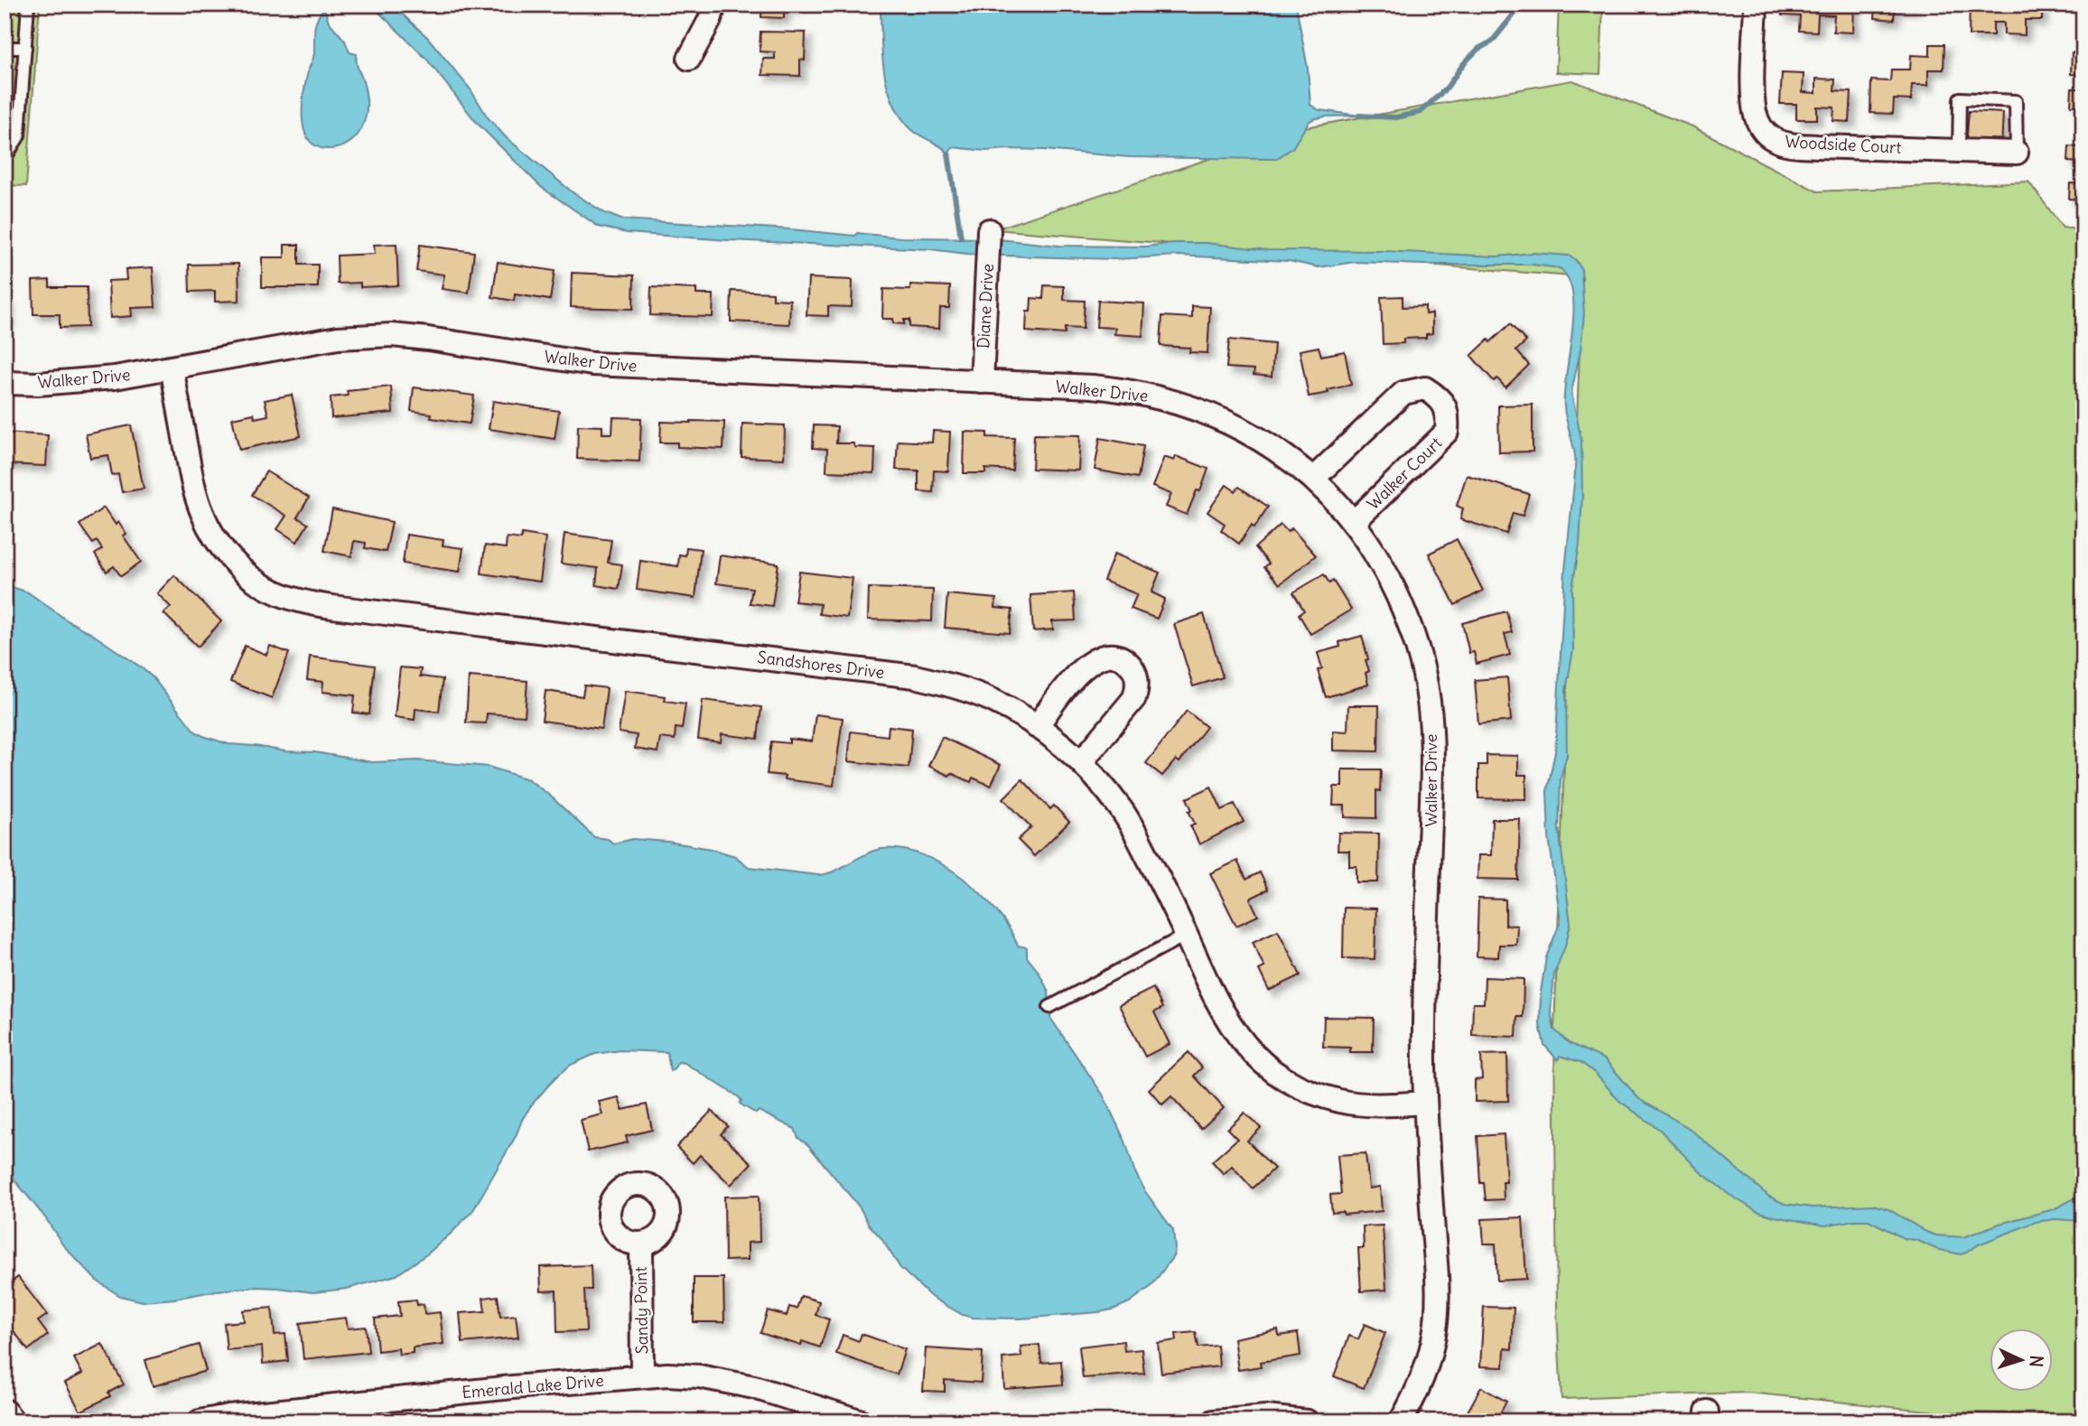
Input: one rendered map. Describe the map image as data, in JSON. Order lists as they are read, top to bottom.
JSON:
{
  "streets": {
    "street": [
      "Woodside Court",
      "Diane Drive",
      "Walker Drive",
      "Walker Court",
      "Sandshores Drive",
      "Sandy Point",
      "Emerald Lake Drive"
    ]
  },
  "crossings": [
    ["Diane Drive", "Walker Drive"],
    ["Walker Drive", "Walker Court"],
    ["Walker Drive", "Sandshores Drive"],
    ["Sandy Point", "Emerald Lake Drive"]
  ],
  "north": "right"
}
